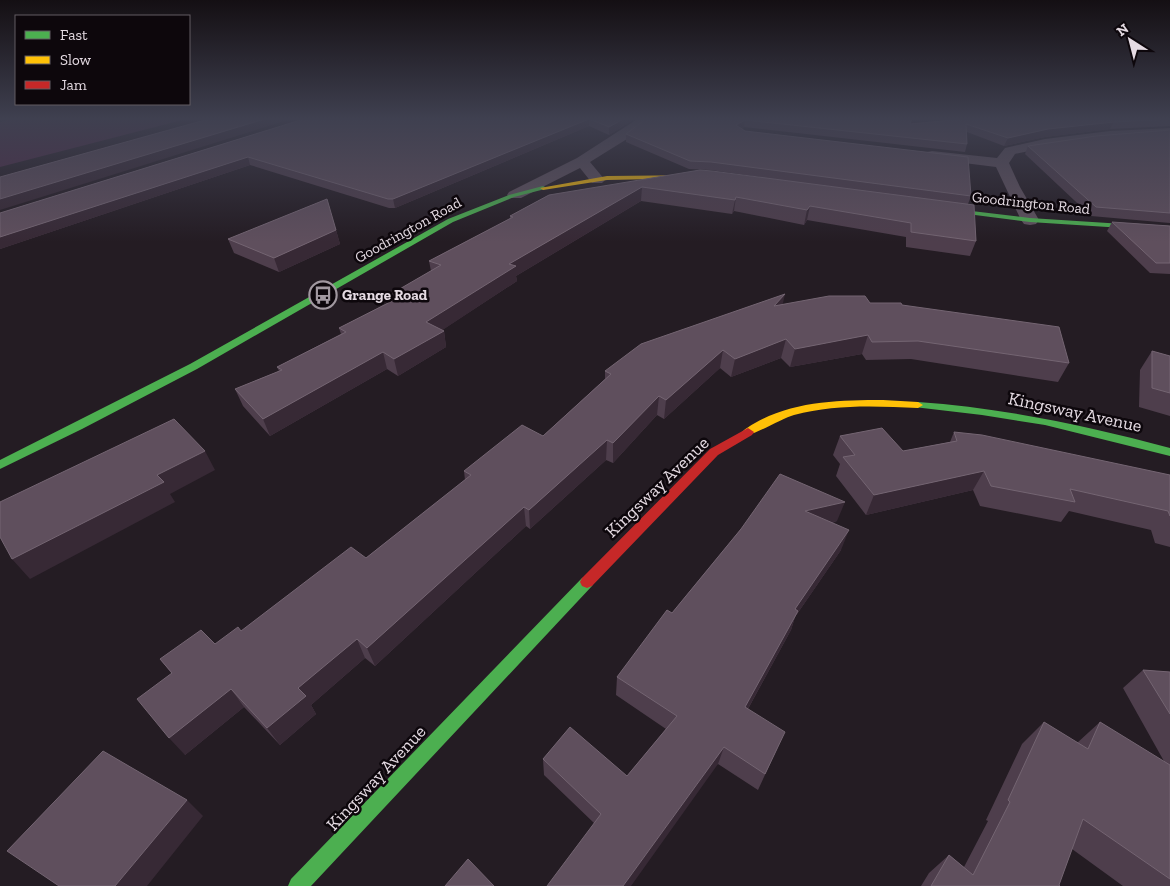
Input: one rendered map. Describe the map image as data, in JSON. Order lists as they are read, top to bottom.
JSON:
{
  "streets": {
    "street": ["Goodrington Road", "Kingsway Avenue"]
  },
  "places": {
    "bus stop": ["Grange Road"]
  },
  "legend": ["Fast", "Slow", "Jam"],
  "north": "top left"
}
